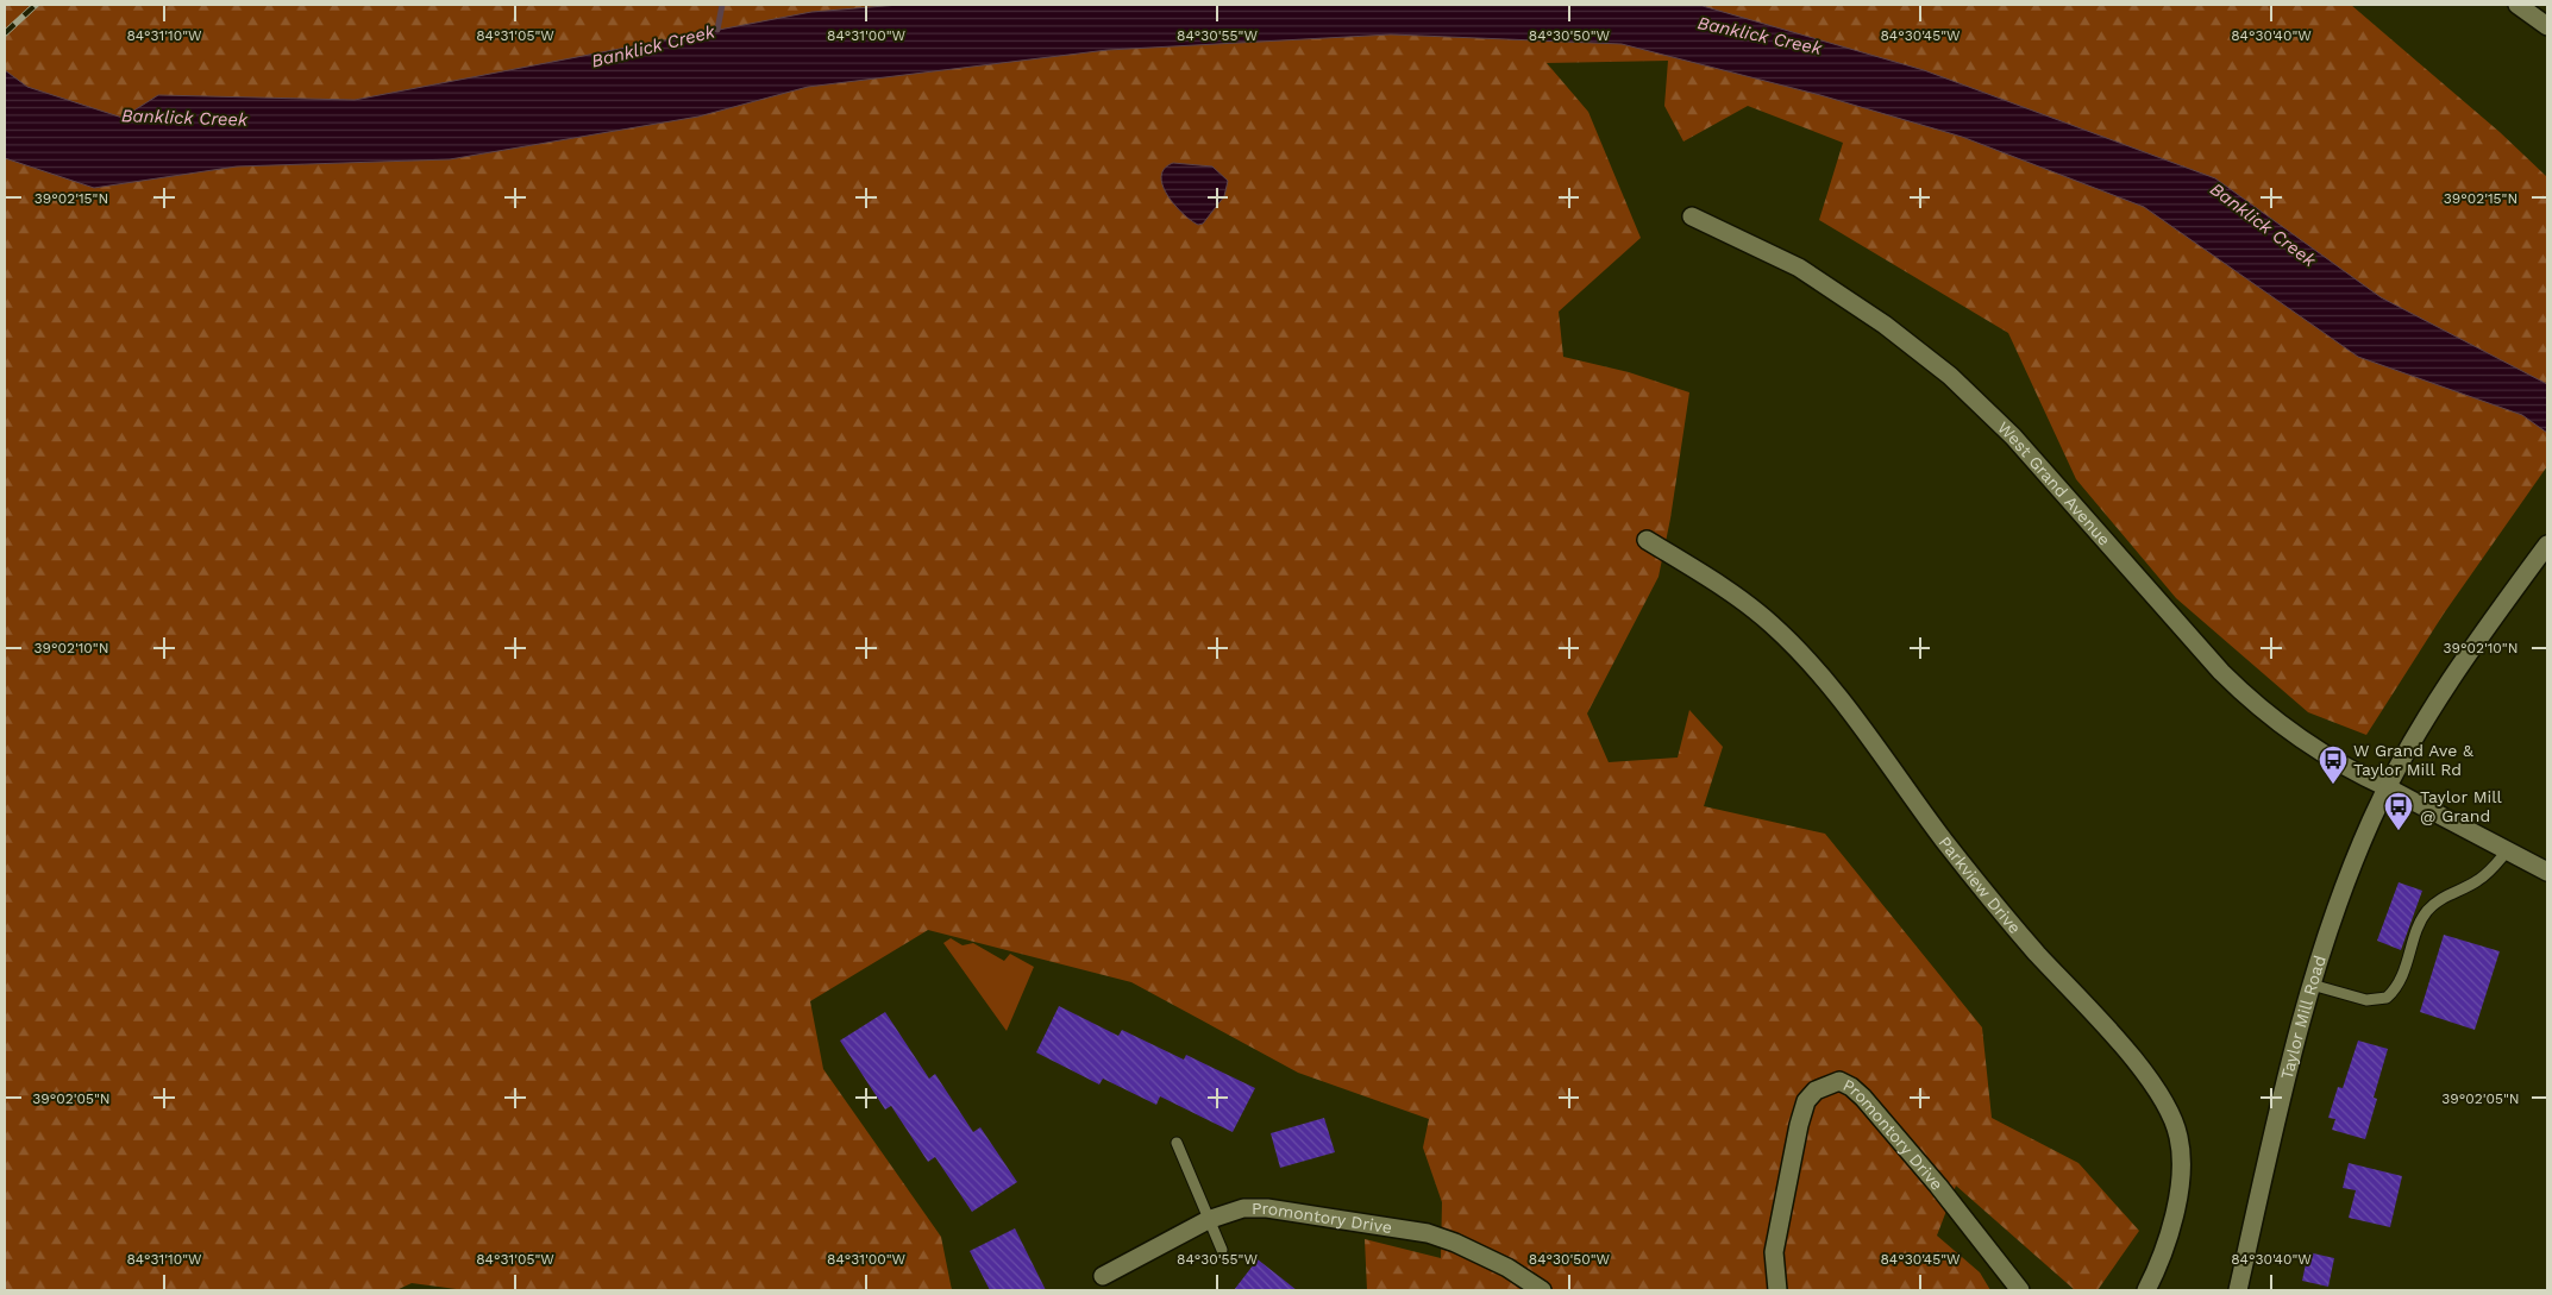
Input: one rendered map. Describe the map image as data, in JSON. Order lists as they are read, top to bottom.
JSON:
{
  "streets": {
    "street": [
      "West Grand Avenue",
      "Parkview Drive",
      "Taylor Mill Road",
      "Promontory Drive"
    ]
  },
  "crossings": [
    ["West Grand Avenue", "Taylor Mill Road"]
  ],
  "water": ["Banklick Creek"],
  "places": {
    "bus stop": ["W Grand Ave & Taylor Mill Rd", "Taylor Mill @ Grand"]
  },
  "coordinates": [
    "84°31'10\"W",
    "84°31'05\"W",
    "84°31'00\"W",
    "84°30'55\"W",
    "84°30'50\"W",
    "84°30'45\"W",
    "84°30'40\"W",
    "39°02'15\"N",
    "39°02'10\"N",
    "39°02'05\"N"
  ]
}
